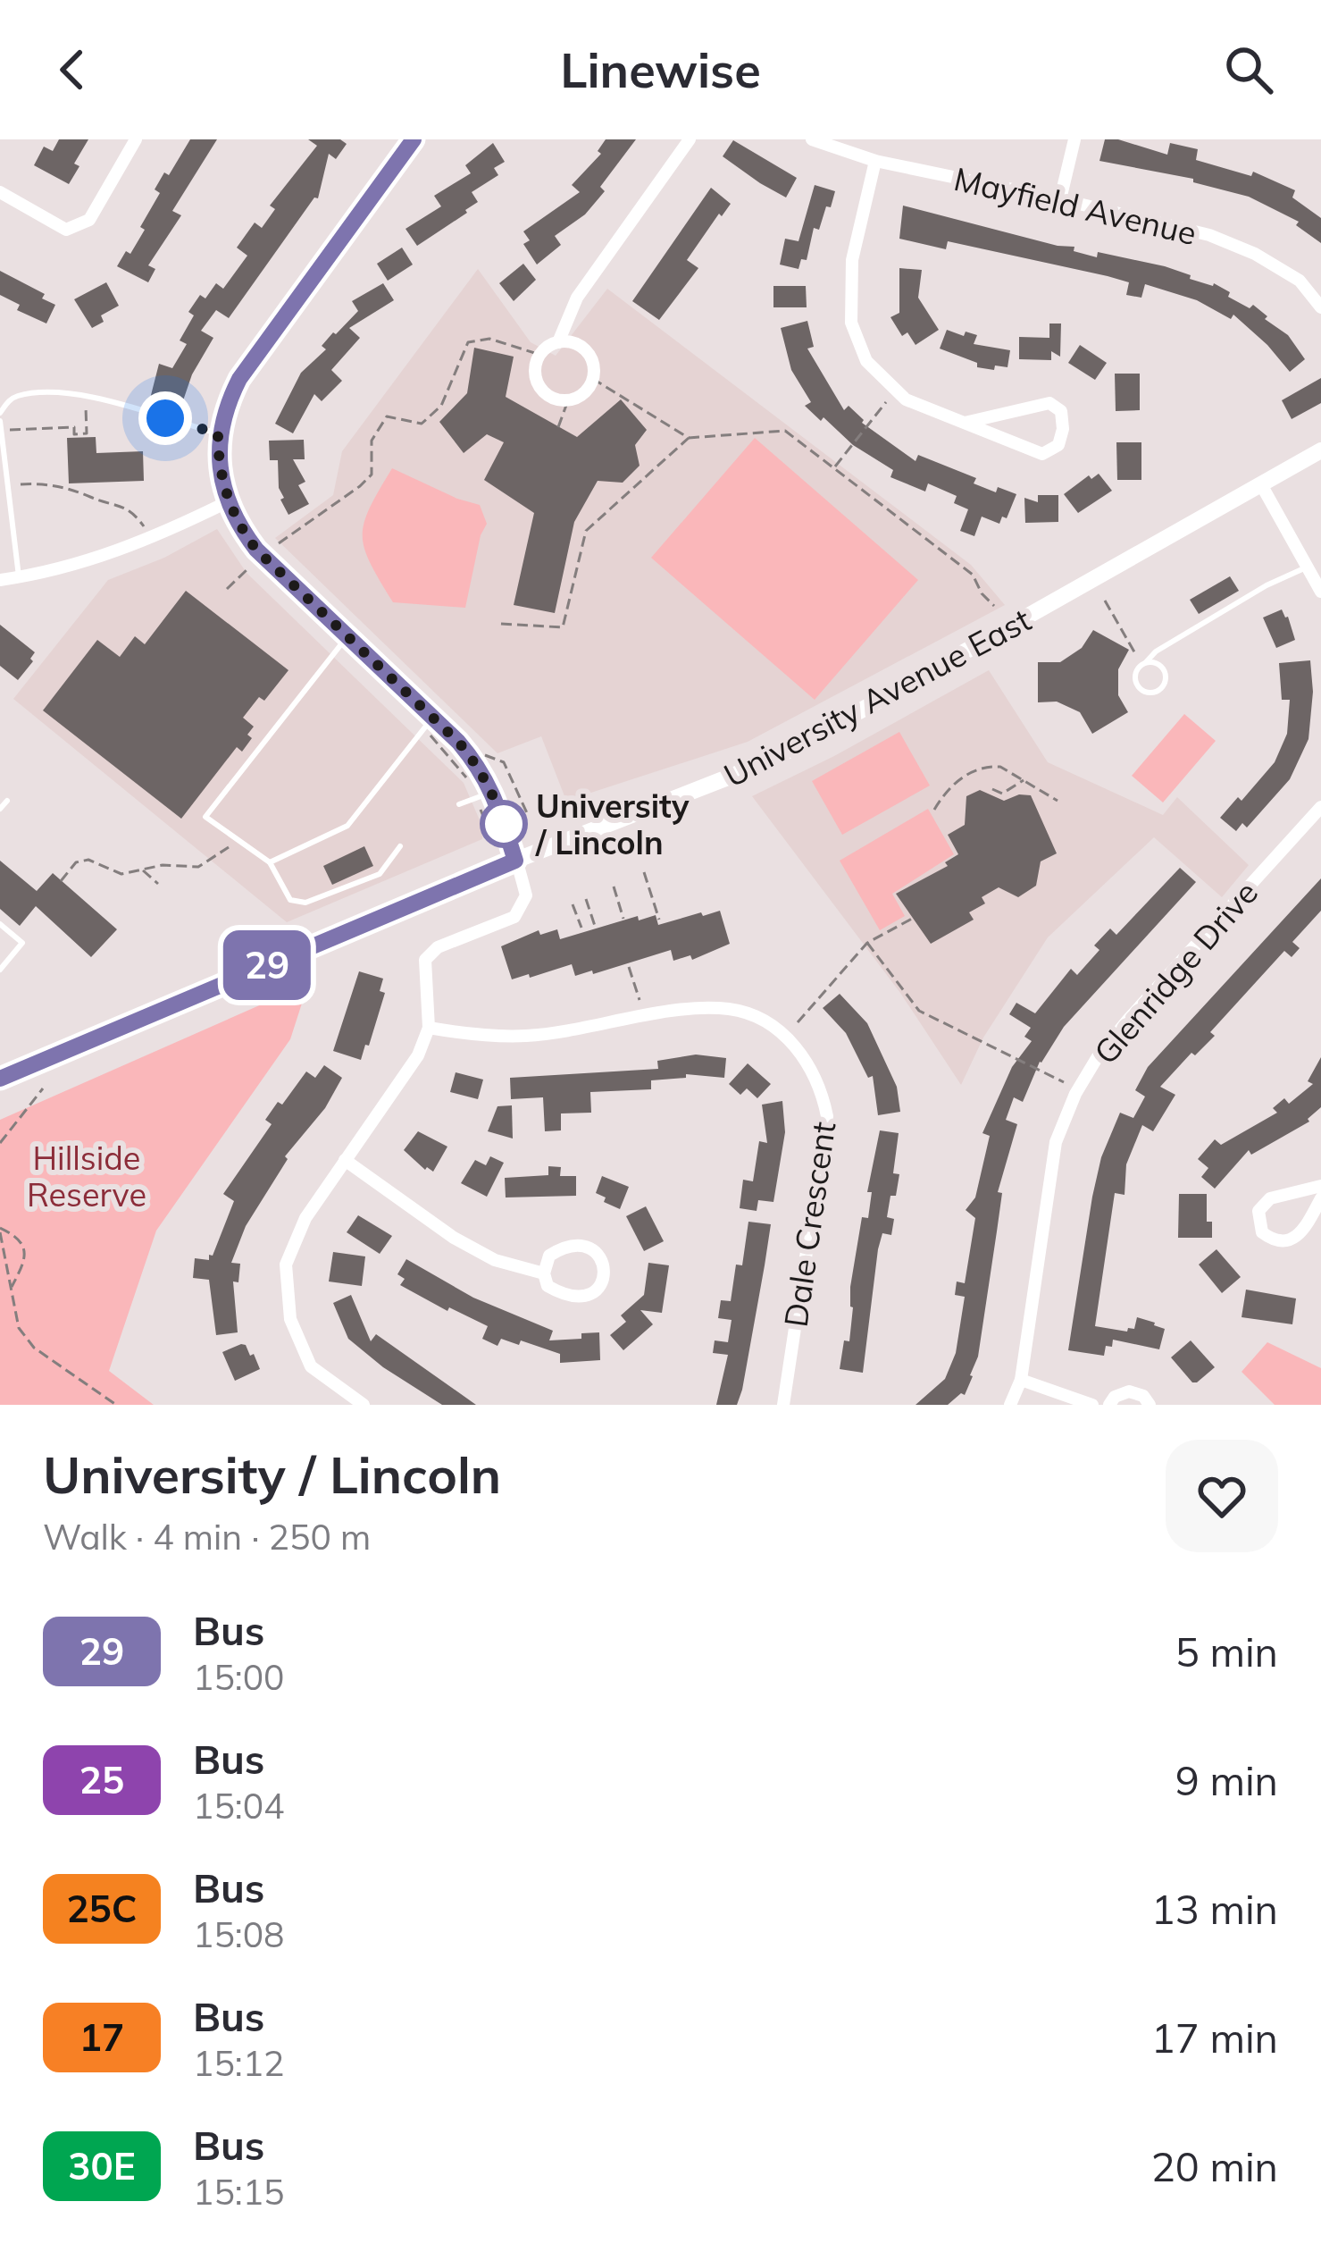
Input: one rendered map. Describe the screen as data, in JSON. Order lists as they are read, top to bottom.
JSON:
{
  "streets": {
    "main road": ["University Avenue East"],
    "street": ["Mayfield Avenue", "Glenridge Drive", "Dale Crescent"]
  },
  "parks": ["Hillside Reserve"],
  "places": ["University / Lincoln"],
  "lines": ["bus line 29"],
  "page": {
    "header": "Linewise",
    "on_map": "29",
    "heading": ["University / Lincoln", "Walk · 4 min · 250 m"],
    "list": [
      {
        "mark": "29",
        "name": "Bus",
        "note": "15:00",
        "value": "5 min"
      },
      {
        "mark": "25",
        "name": "Bus",
        "note": "15:04",
        "value": "9 min"
      },
      {
        "mark": "25C",
        "name": "Bus",
        "note": "15:08",
        "value": "13 min"
      },
      {
        "mark": "17",
        "name": "Bus",
        "note": "15:12",
        "value": "17 min"
      },
      {
        "mark": "30E",
        "name": "Bus",
        "note": "15:15",
        "value": "20 min"
      }
    ]
  }
}
